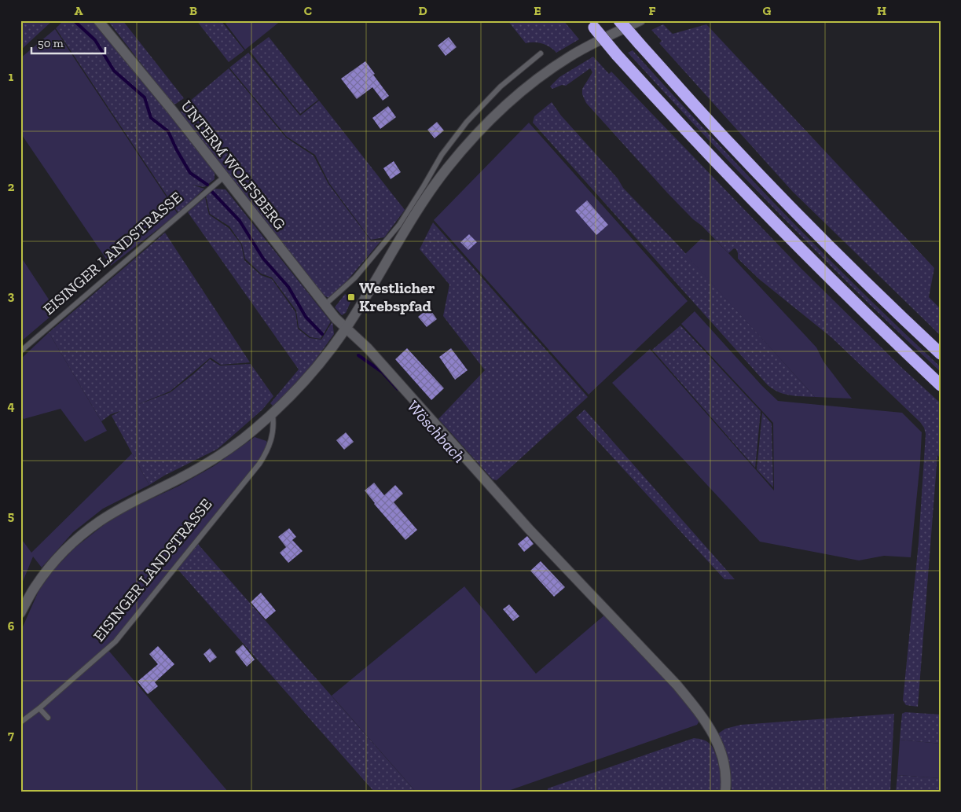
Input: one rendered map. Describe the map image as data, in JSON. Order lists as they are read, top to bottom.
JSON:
{
  "streets": {
    "street": ["UNTERM WOLFSBERG"],
    "lane": ["EISINGER LANDSTRASSE"]
  },
  "crossings": [
    ["UNTERM WOLFSBERG", "EISINGER LANDSTRASSE"]
  ],
  "water": ["Wöschbach"],
  "places": {
    "transit": ["Westlicher Krebspfad"]
  },
  "scale_bar": "50 m",
  "grid": {
    "columns": [
      "A",
      "B",
      "C",
      "D",
      "E",
      "F",
      "G",
      "H"
    ],
    "rows": [
      "1",
      "2",
      "3",
      "4",
      "5",
      "6",
      "7"
    ]
  }
}
